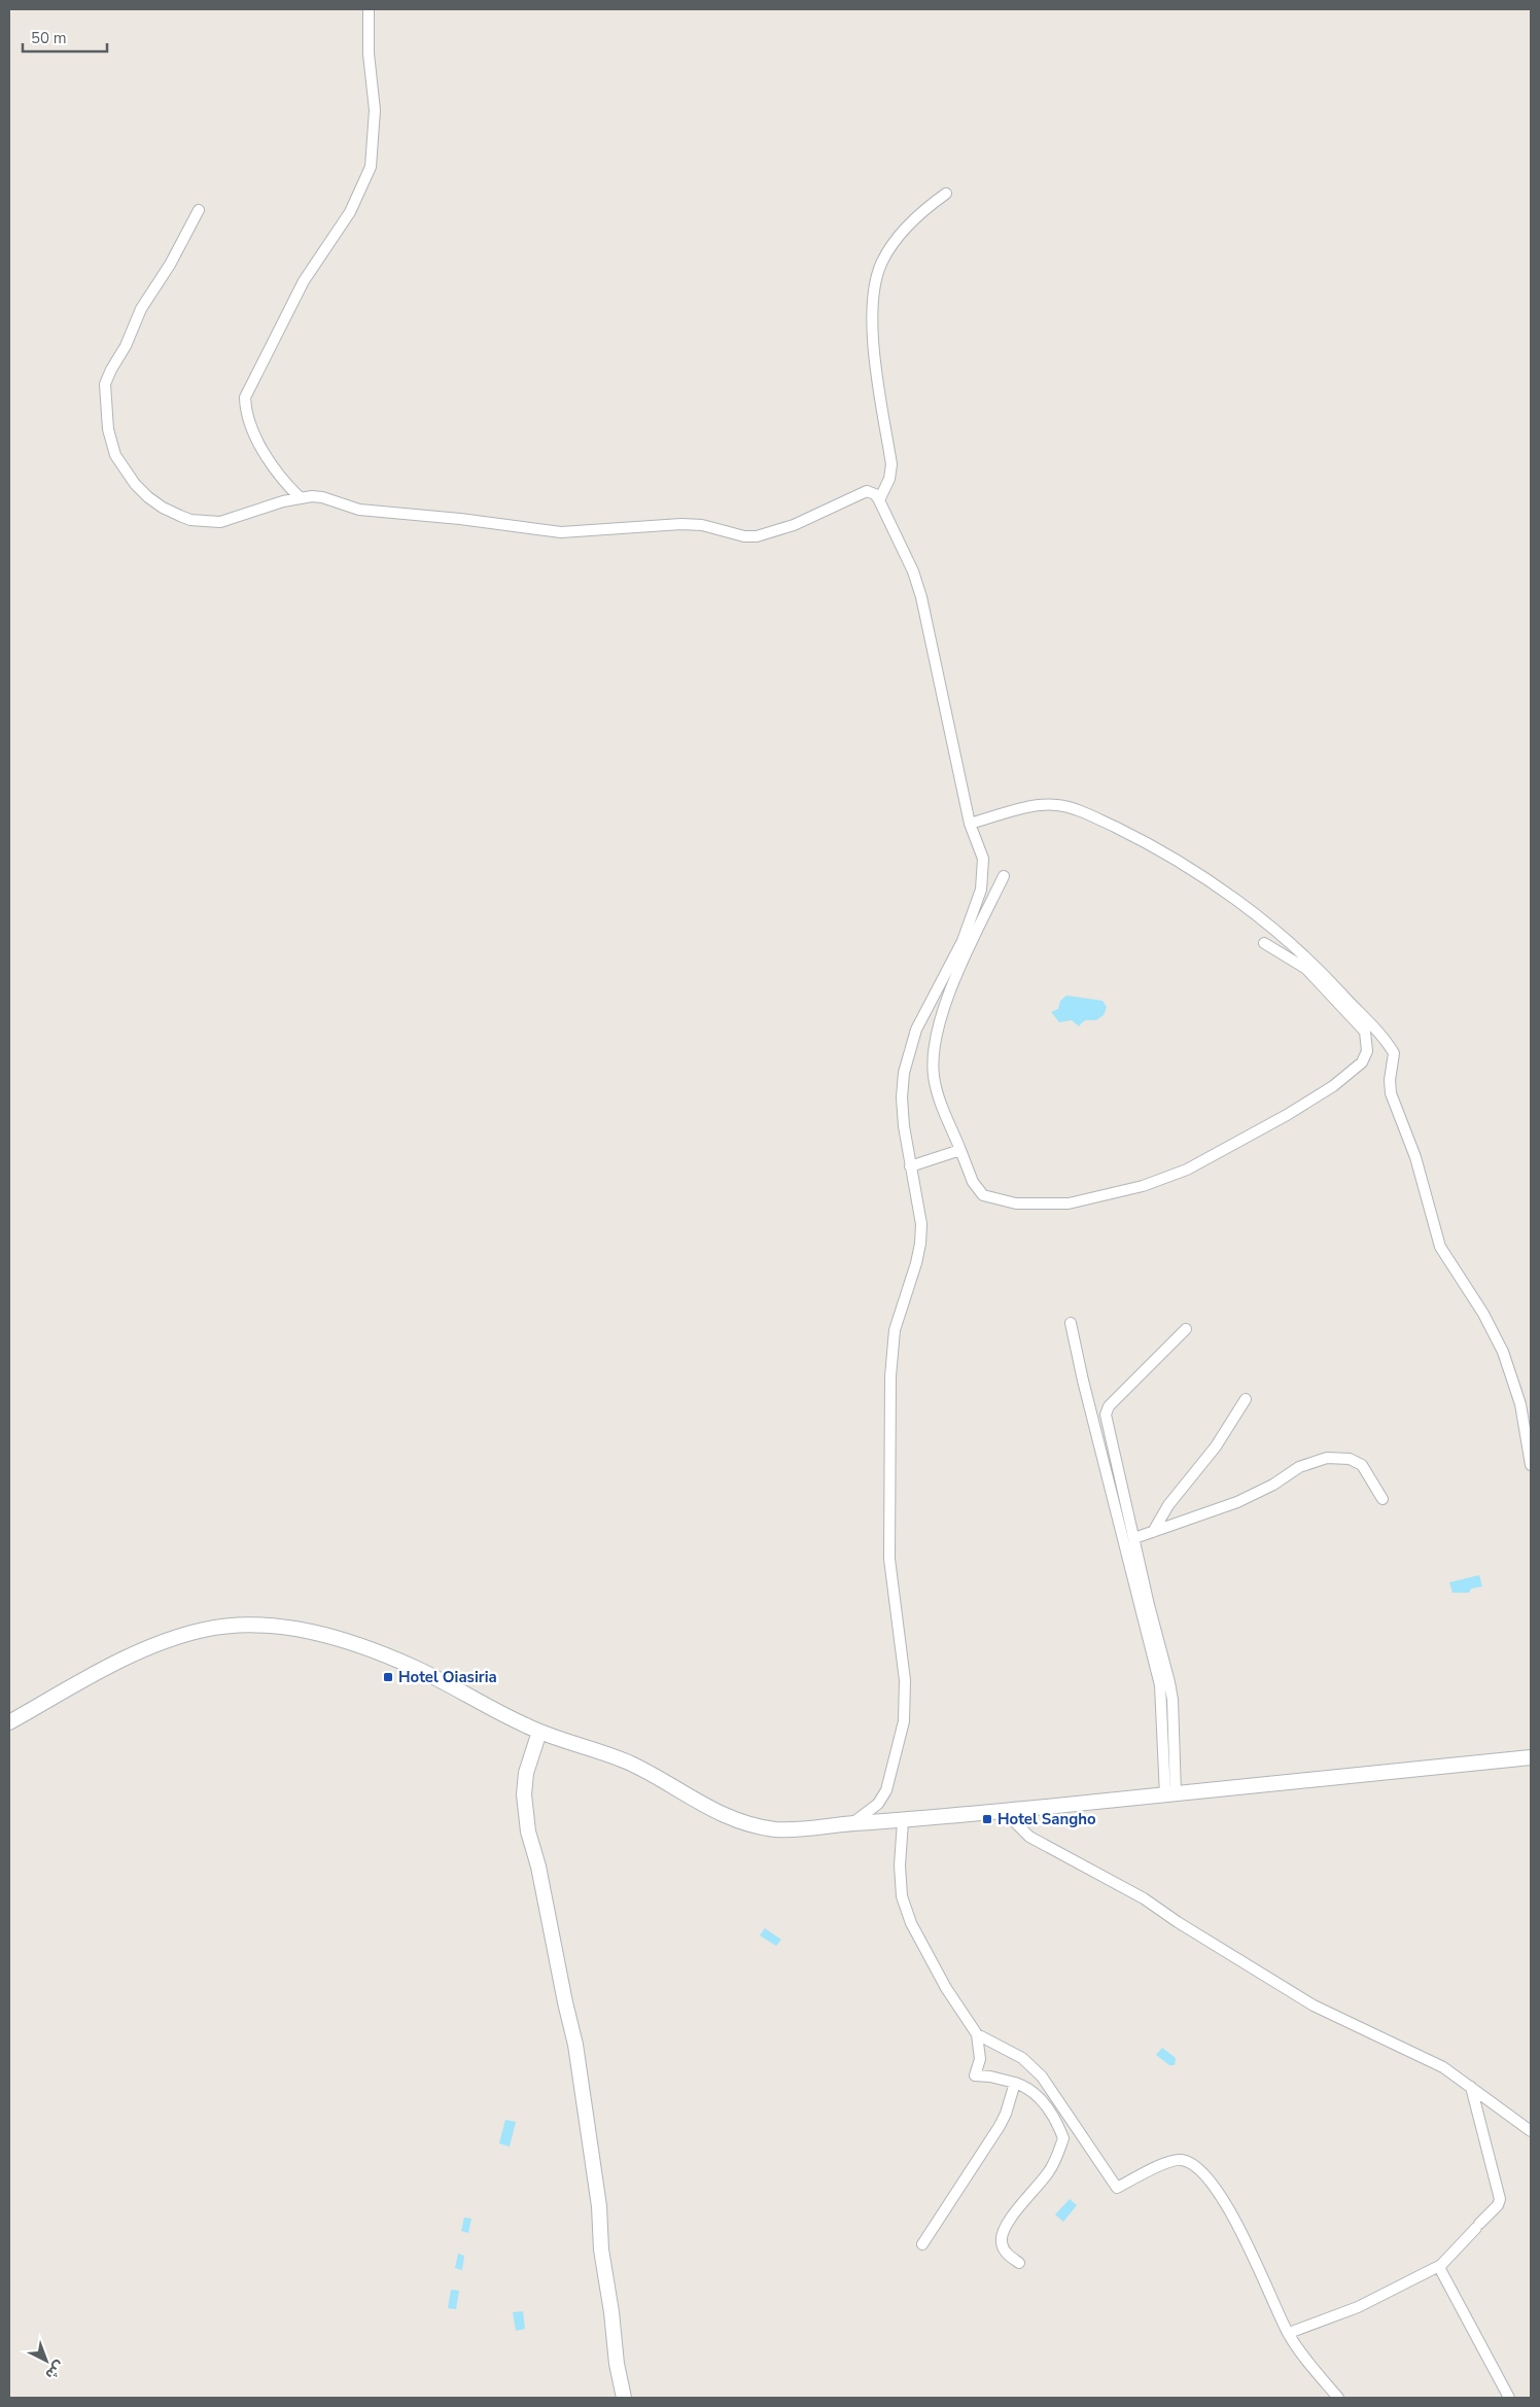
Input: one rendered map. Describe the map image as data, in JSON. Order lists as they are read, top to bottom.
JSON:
{
  "places": {
    "transit": ["Hotel Oiasiria", "Hotel Sangho"]
  },
  "scale_bar": "50 m",
  "north": "bottom right"
}
